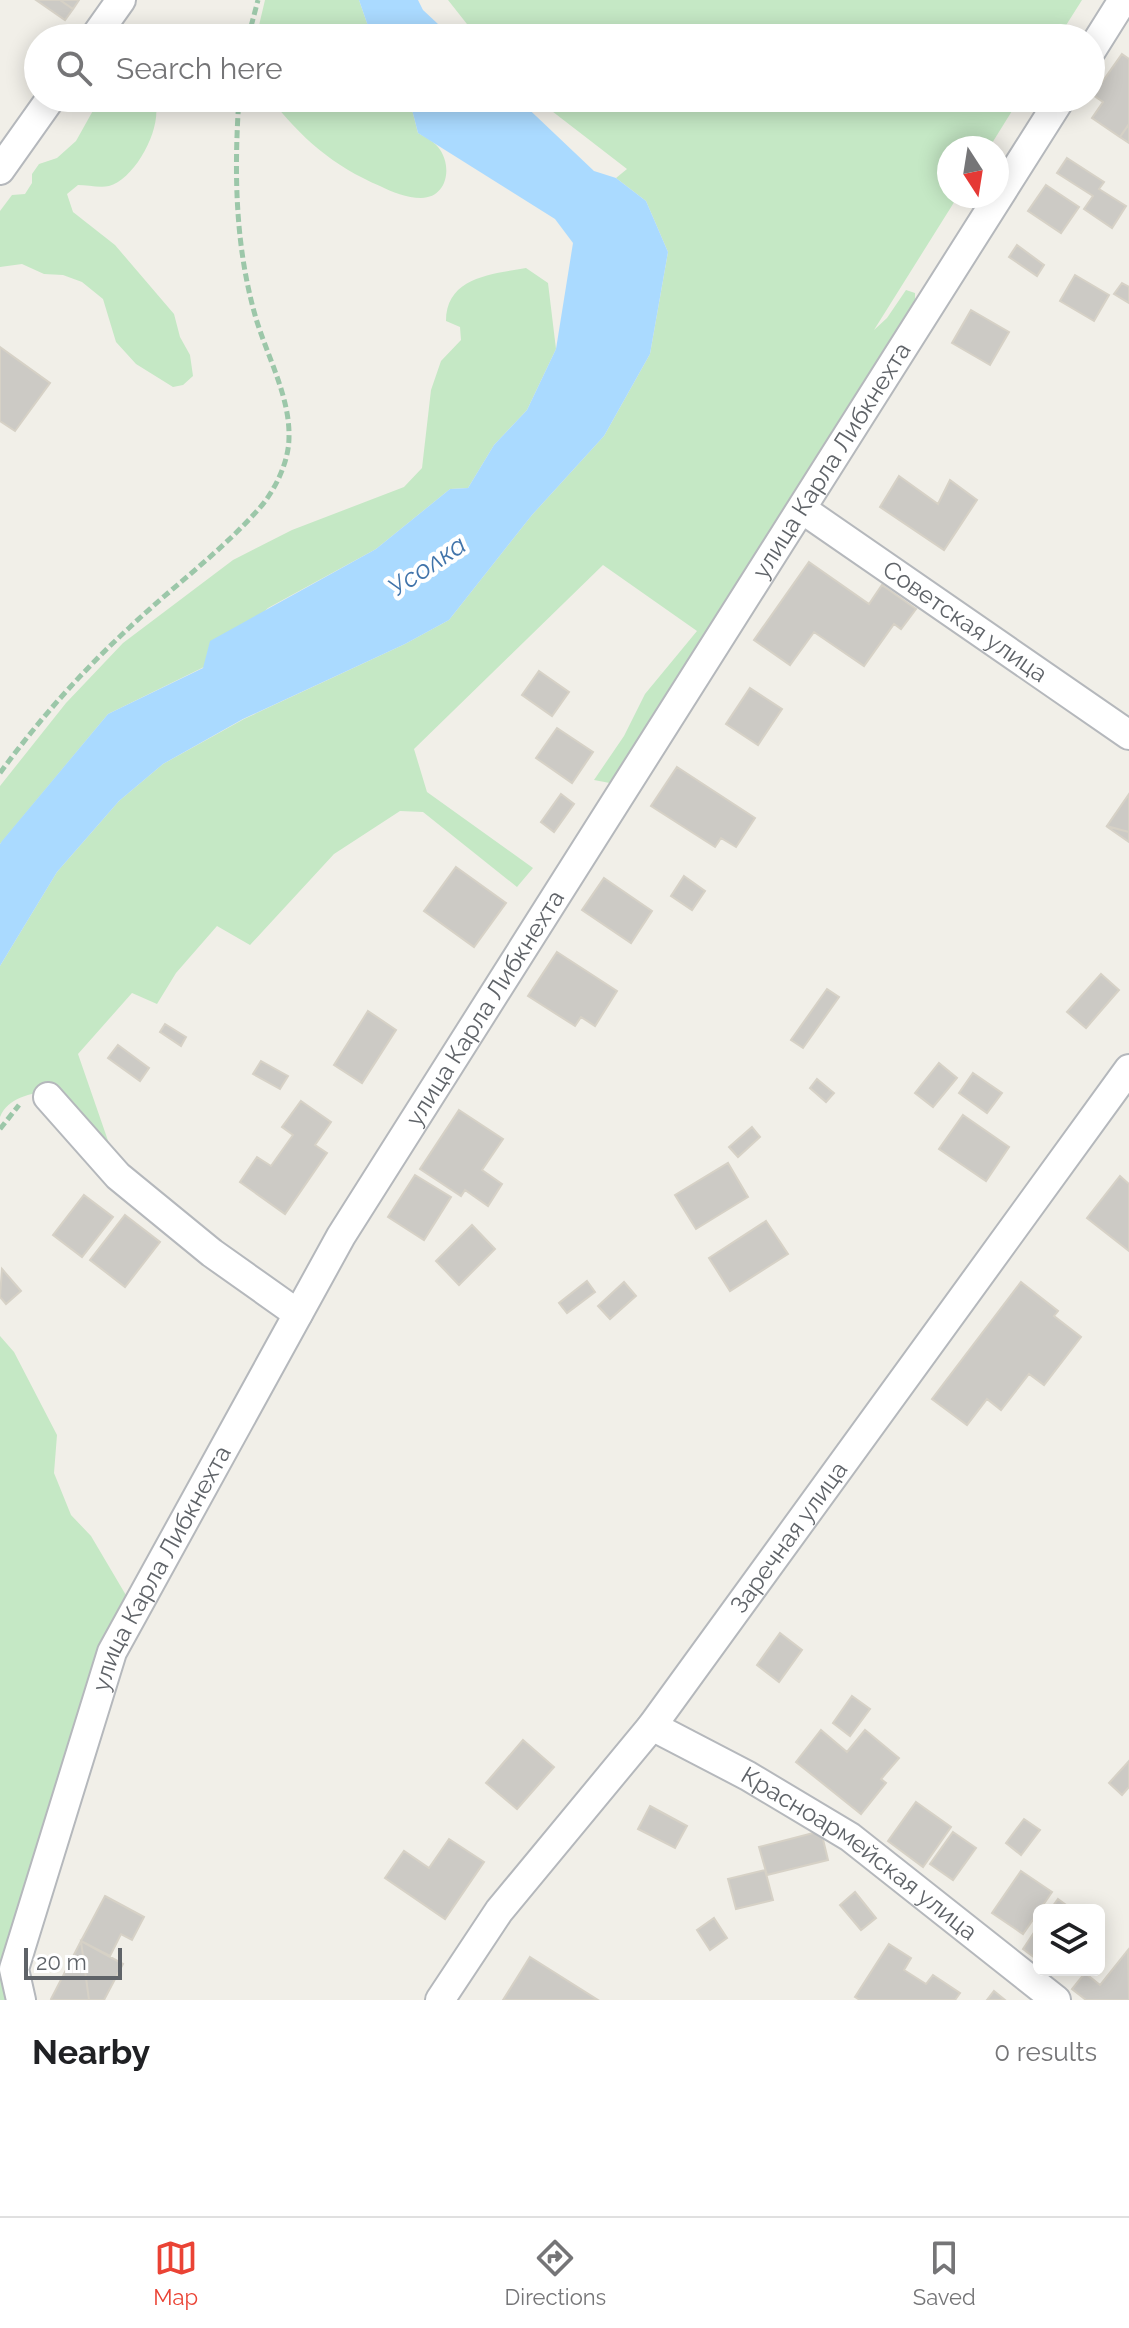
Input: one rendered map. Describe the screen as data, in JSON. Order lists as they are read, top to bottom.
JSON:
{
  "streets": {
    "street": [
      "улица Карла Либкнехта",
      "Советская улица",
      "Заречная улица",
      "Красноармейская улица"
    ]
  },
  "crossings": [
    ["улица Карла Либкнехта", "Советская улица"],
    ["Заречная улица", "Красноармейская улица"]
  ],
  "water": ["Усолка"],
  "scale_bar": "20 m",
  "north": "bottom",
  "page": {
    "search": "Search here",
    "scale": "20 m",
    "heading": ["Nearby", "0 results"],
    "nav": ["Map", "Directions", "Saved"]
  }
}
